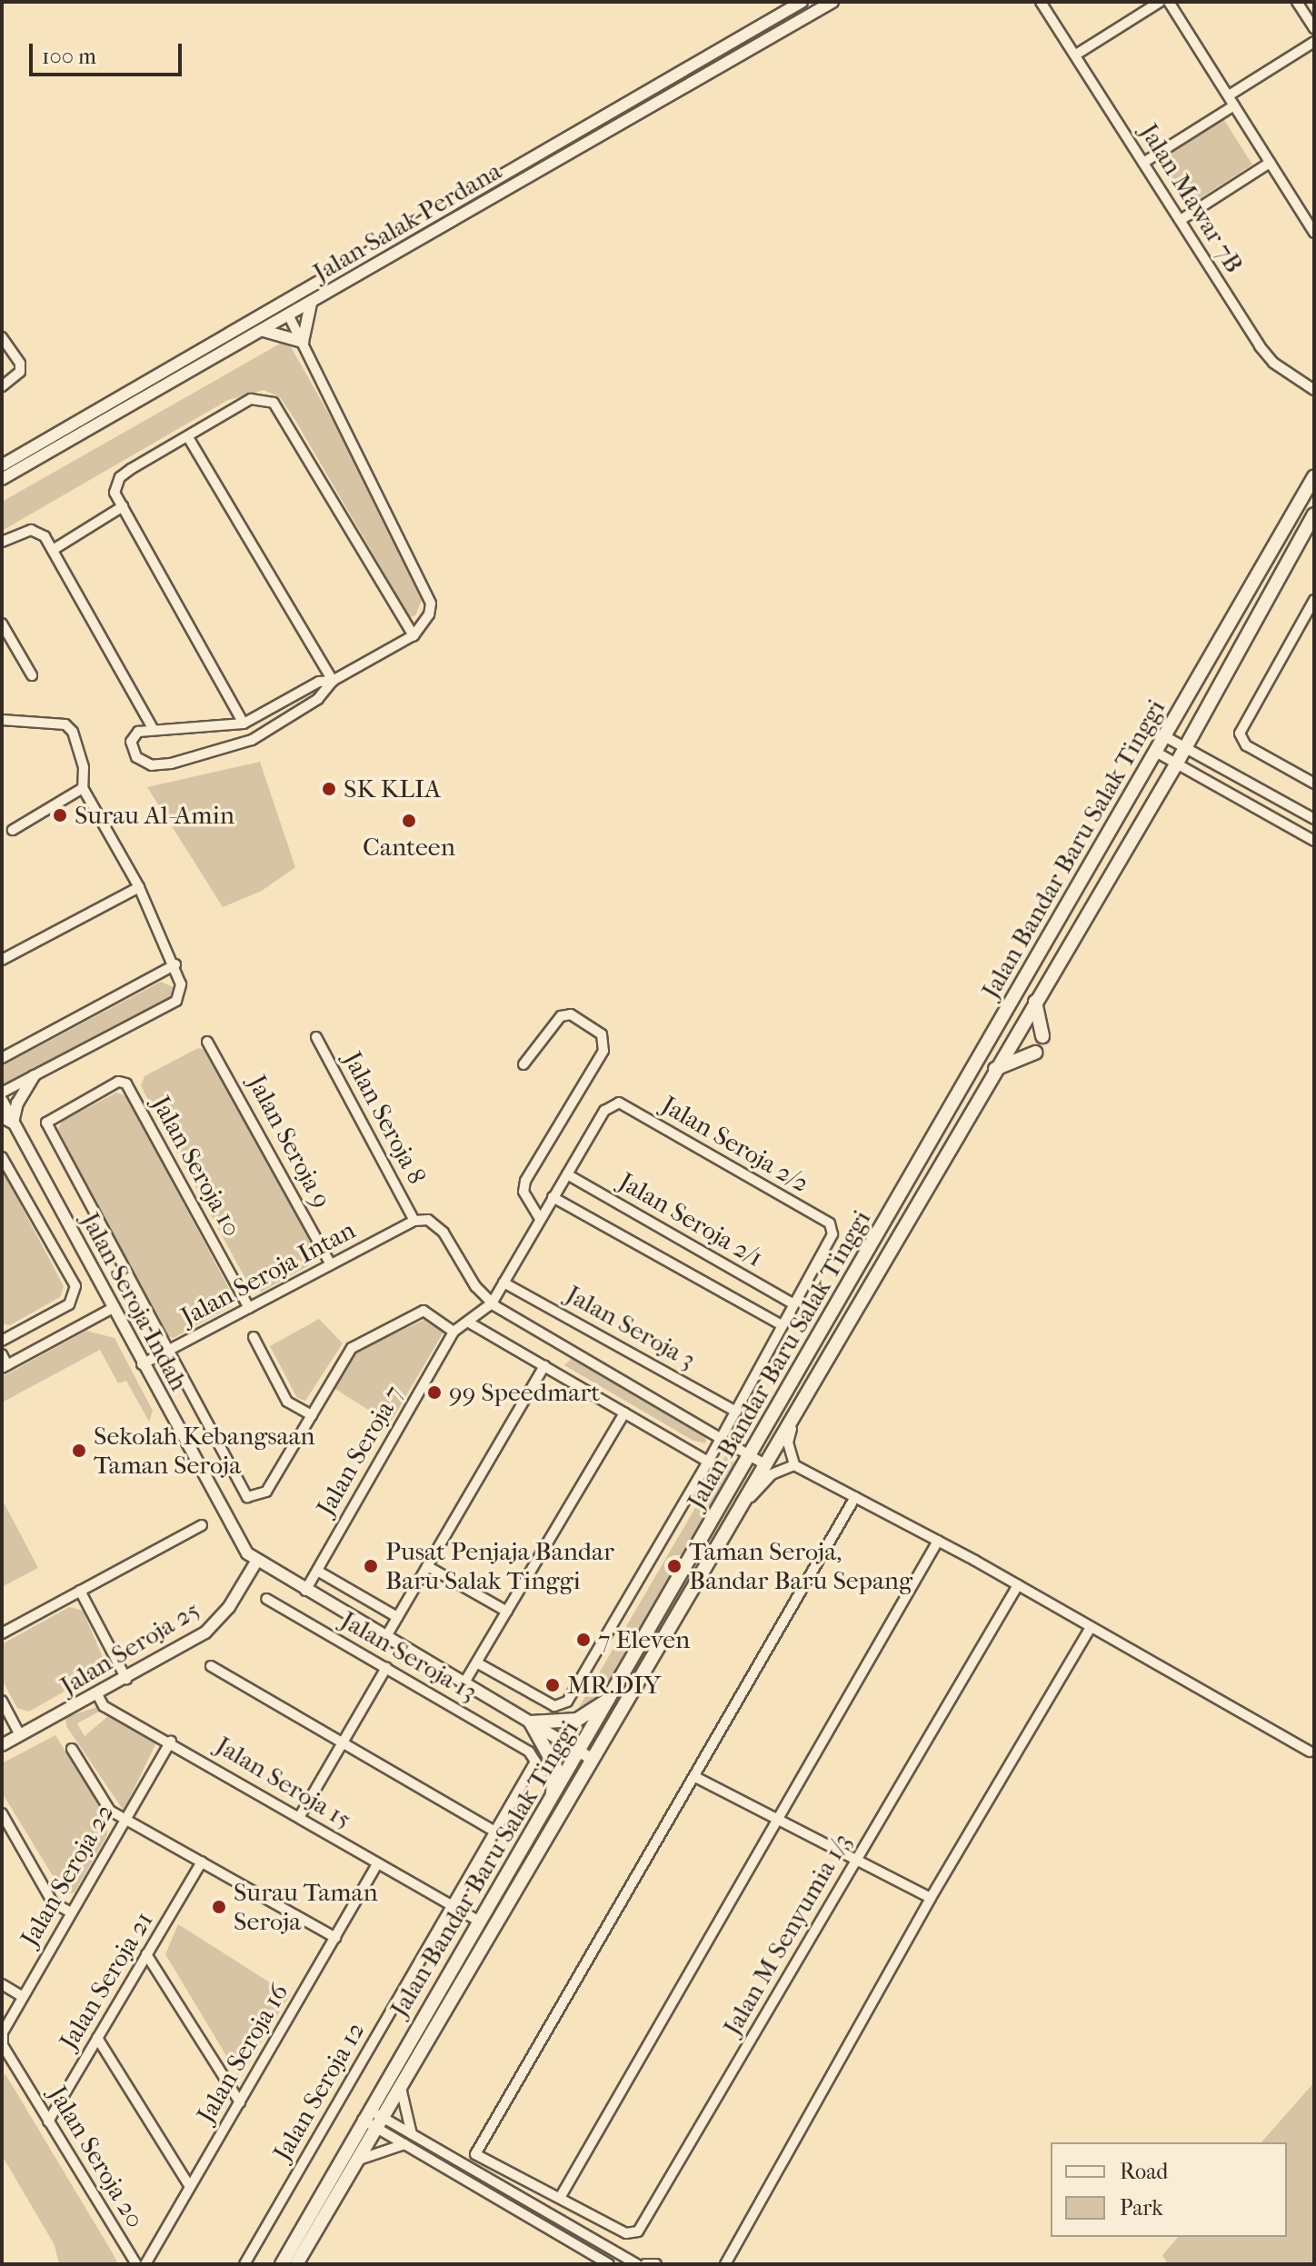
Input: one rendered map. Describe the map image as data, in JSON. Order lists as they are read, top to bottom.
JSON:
{
  "streets": {
    "main road": ["Jalan Bandar Baru Salak Tinggi"],
    "street": [
      "Jalan Mawar 7B",
      "Jalan Salak Perdana",
      "Jalan Seroja 8",
      "Jalan Seroja 9",
      "Jalan Seroja 2/2",
      "Jalan Seroja 10",
      "Jalan Seroja 2/1",
      "Jalan Seroja Intan",
      "Jalan Seroja Indah",
      "Jalan Seroja 3",
      "Jalan Seroja 7",
      "Jalan Seroja 25",
      "Jalan Seroja 13",
      "Jalan Seroja 15",
      "Jalan Seroja 22",
      "Jalan M Senyumia 1/3",
      "Jalan Seroja 21",
      "Jalan Seroja 16",
      "Jalan Seroja 12",
      "Jalan Seroja 20"
    ]
  },
  "crossings": [
    ["Jalan Bandar Baru Salak Tinggi", "Jalan Seroja Indah"],
    ["Jalan Bandar Baru Salak Tinggi", "Jalan Seroja 15"],
    ["Jalan Seroja 8", "Jalan Seroja Intan"],
    ["Jalan Seroja 9", "Jalan Seroja Intan"],
    ["Jalan Seroja 2/2", "Jalan Seroja 2/1"],
    ["Jalan Seroja 10", "Jalan Seroja Intan"],
    ["Jalan Seroja Intan", "Jalan Seroja Indah"],
    ["Jalan Seroja Indah", "Jalan Seroja 7"],
    ["Jalan Seroja Indah", "Jalan Seroja 25"],
    ["Jalan Seroja 25", "Jalan Seroja 15"],
    ["Jalan Seroja 13", "Jalan Seroja 12"],
    ["Jalan Seroja 15", "Jalan Seroja 22"],
    ["Jalan Seroja 15", "Jalan Seroja 16"],
    ["Jalan Seroja 15", "Jalan Seroja 12"],
    ["Jalan Seroja 22", "Jalan Seroja 20"],
    ["Jalan Seroja 21", "Jalan Seroja 20"]
  ],
  "places": [
    "SK KLIA",
    "Surau Al-Amin",
    "Canteen",
    "99 Speedmart",
    "Sekolah Kebangsaan Taman Seroja",
    "Pusat Penjaja Bandar Baru Salak Tinggi",
    "Taman Seroja, Bandar Baru Sepang",
    "7 Eleven",
    "MR.DIY",
    "Surau Taman Seroja"
  ],
  "legend": ["Road", "Park"],
  "scale_bar": "100 m"
}
